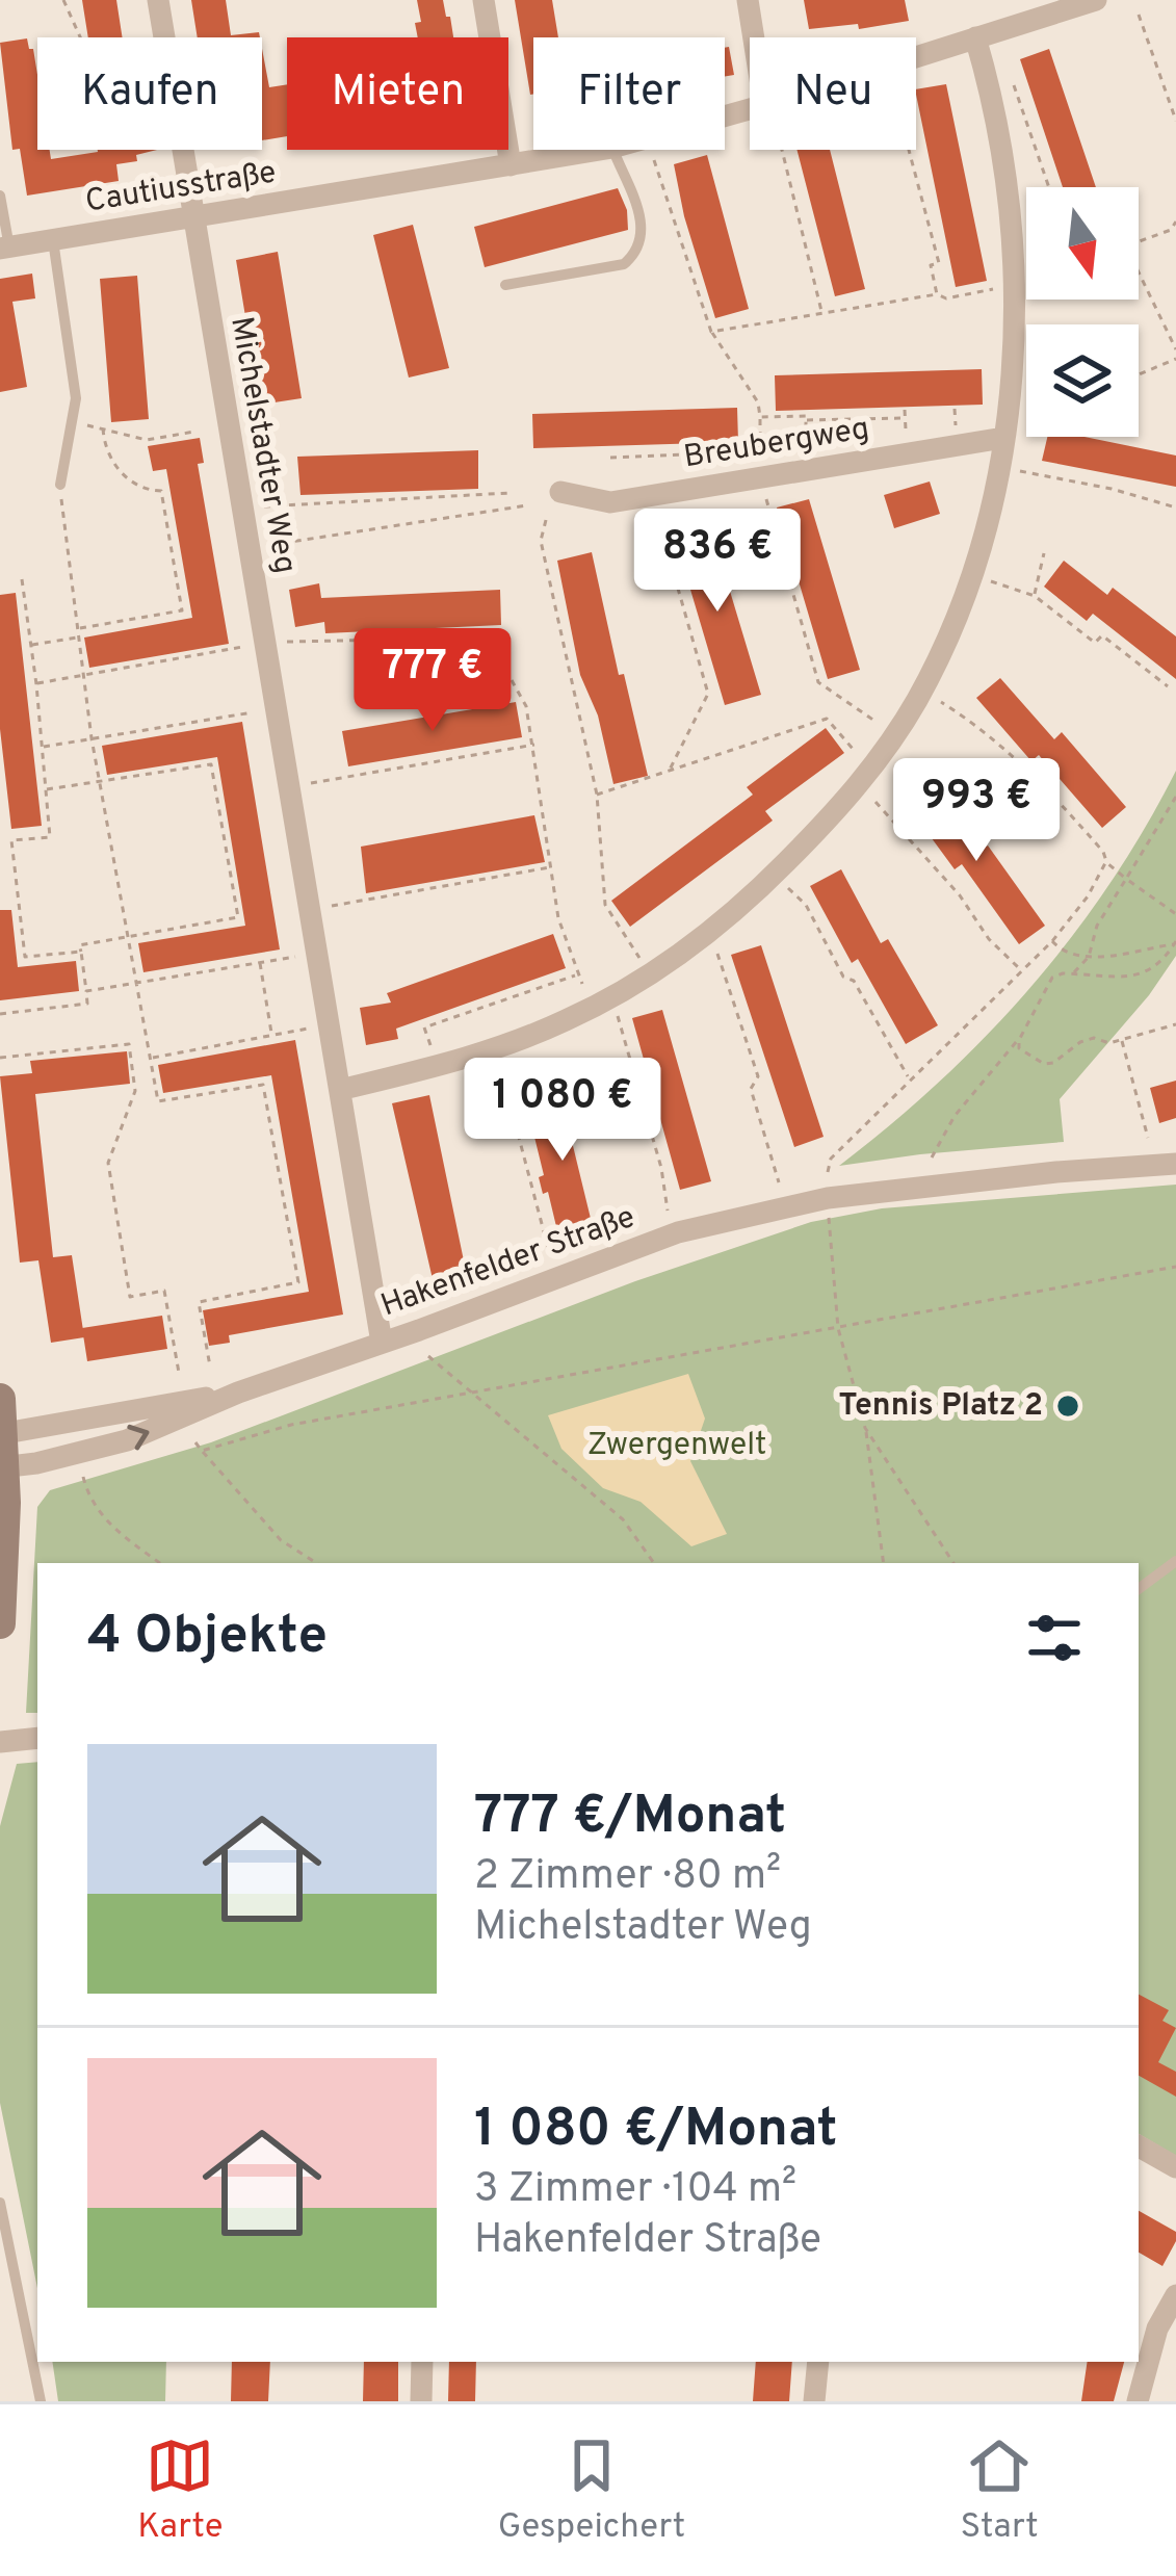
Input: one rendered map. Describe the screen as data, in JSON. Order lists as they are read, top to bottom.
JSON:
{
  "streets": {
    "street": [
      "Cautiusstraße",
      "Breubergweg",
      "Michelstadter Weg",
      "Hakenfelder Straße"
    ]
  },
  "crossings": [
    ["Cautiusstraße", "Michelstadter Weg"],
    ["Michelstadter Weg", "Hakenfelder Straße"]
  ],
  "parks": ["Zwergenwelt"],
  "places": ["Tennis Platz 2"],
  "north": "bottom",
  "page": {
    "chip": [
      "Kaufen",
      "Mieten",
      "Filter",
      "Neu"
    ],
    "price": [
      "836 €",
      "777 €",
      "993 €",
      "1 080 €"
    ],
    "heading": "4 Objekte",
    "list": [
      {
        "name": "777 €/Monat",
        "note": "2 Zimmer · 80 m² · Michelstadter Weg"
      },
      {
        "name": "1 080 €/Monat",
        "note": "3 Zimmer · 104 m² · Hakenfelder Straße"
      }
    ],
    "tabs": ["Karte", "Gespeichert", "Start"]
  }
}
